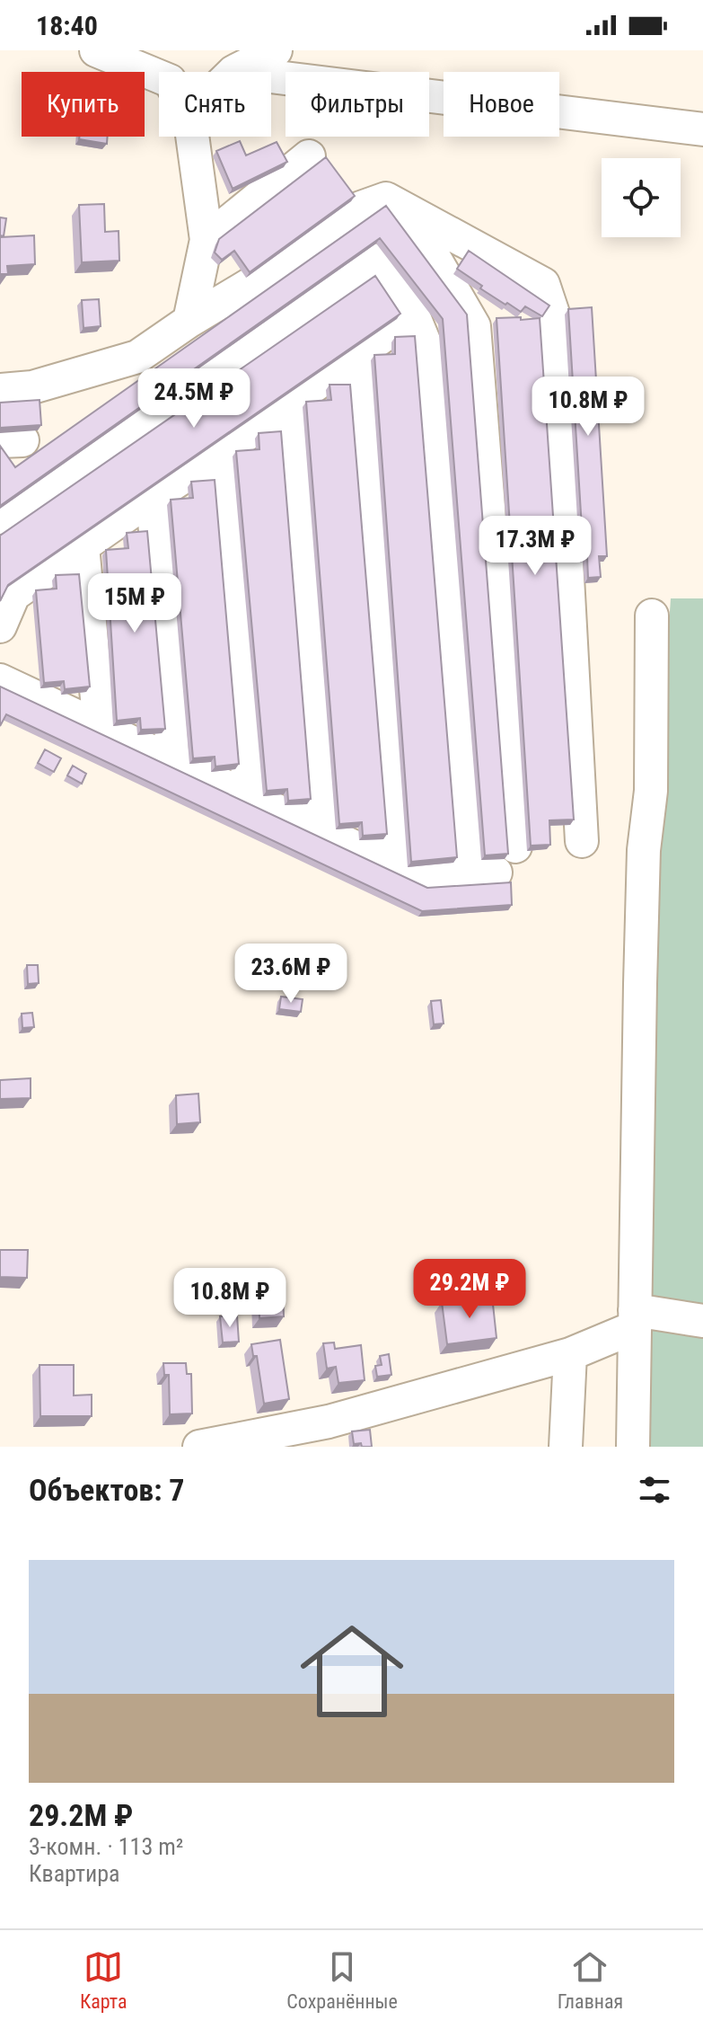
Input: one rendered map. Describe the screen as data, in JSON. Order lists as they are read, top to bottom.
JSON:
{
  "page": {
    "status": "18:40",
    "chip": [
      "Купить",
      "Снять",
      "Фильтры",
      "Новое"
    ],
    "price": [
      "24.5M ₽",
      "10.8M ₽",
      "17.3M ₽",
      "15M ₽",
      "23.6M ₽",
      "29.2M ₽",
      "10.8M ₽"
    ],
    "heading": "Объектов: 7",
    "list": [
      {
        "name": "29.2M ₽",
        "note": "3-комн. · 113 m² · Квартира"
      }
    ],
    "tabs": ["Карта", "Сохранённые", "Главная"]
  }
}
